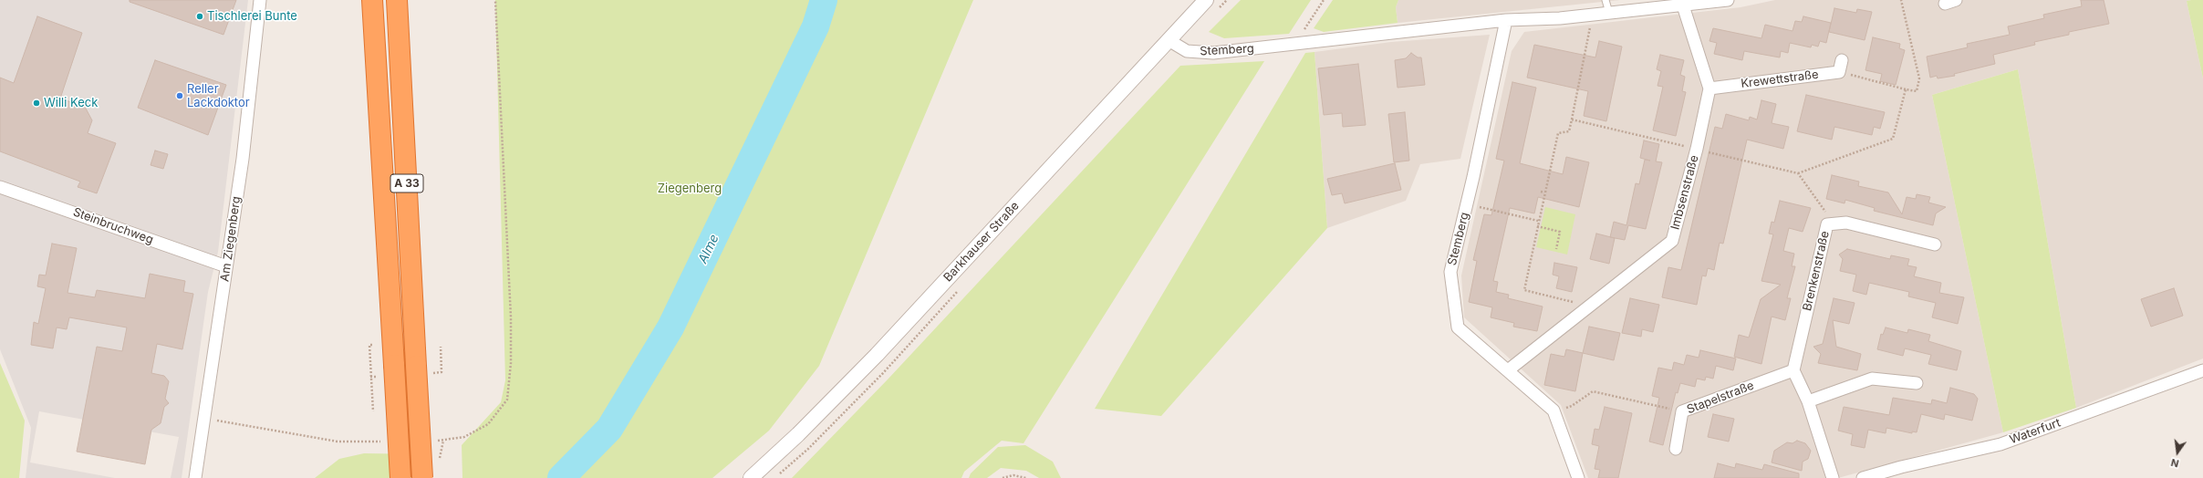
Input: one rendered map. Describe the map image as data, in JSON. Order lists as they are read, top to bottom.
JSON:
{
  "streets": {
    "highway": ["A 33"],
    "street": [
      "Stemberg",
      "Krewettstraße",
      "Imbsenstraße",
      "Steinbruchweg",
      "Am Ziegenberg",
      "Barkhauser Straße",
      "Brenkenstraße",
      "Stapelstraße",
      "Waterfurt"
    ]
  },
  "crossings": [
    ["Stemberg", "Imbsenstraße"],
    ["Stemberg", "Barkhauser Straße"],
    ["Krewettstraße", "Imbsenstraße"],
    ["Steinbruchweg", "Am Ziegenberg"],
    ["Brenkenstraße", "Stapelstraße"]
  ],
  "water": ["Alme"],
  "parks": ["Ziegenberg"],
  "places": ["Tischlerei Bunte", "Reller Lackdoktor", "Willi Keck"],
  "north": "bottom"
}
